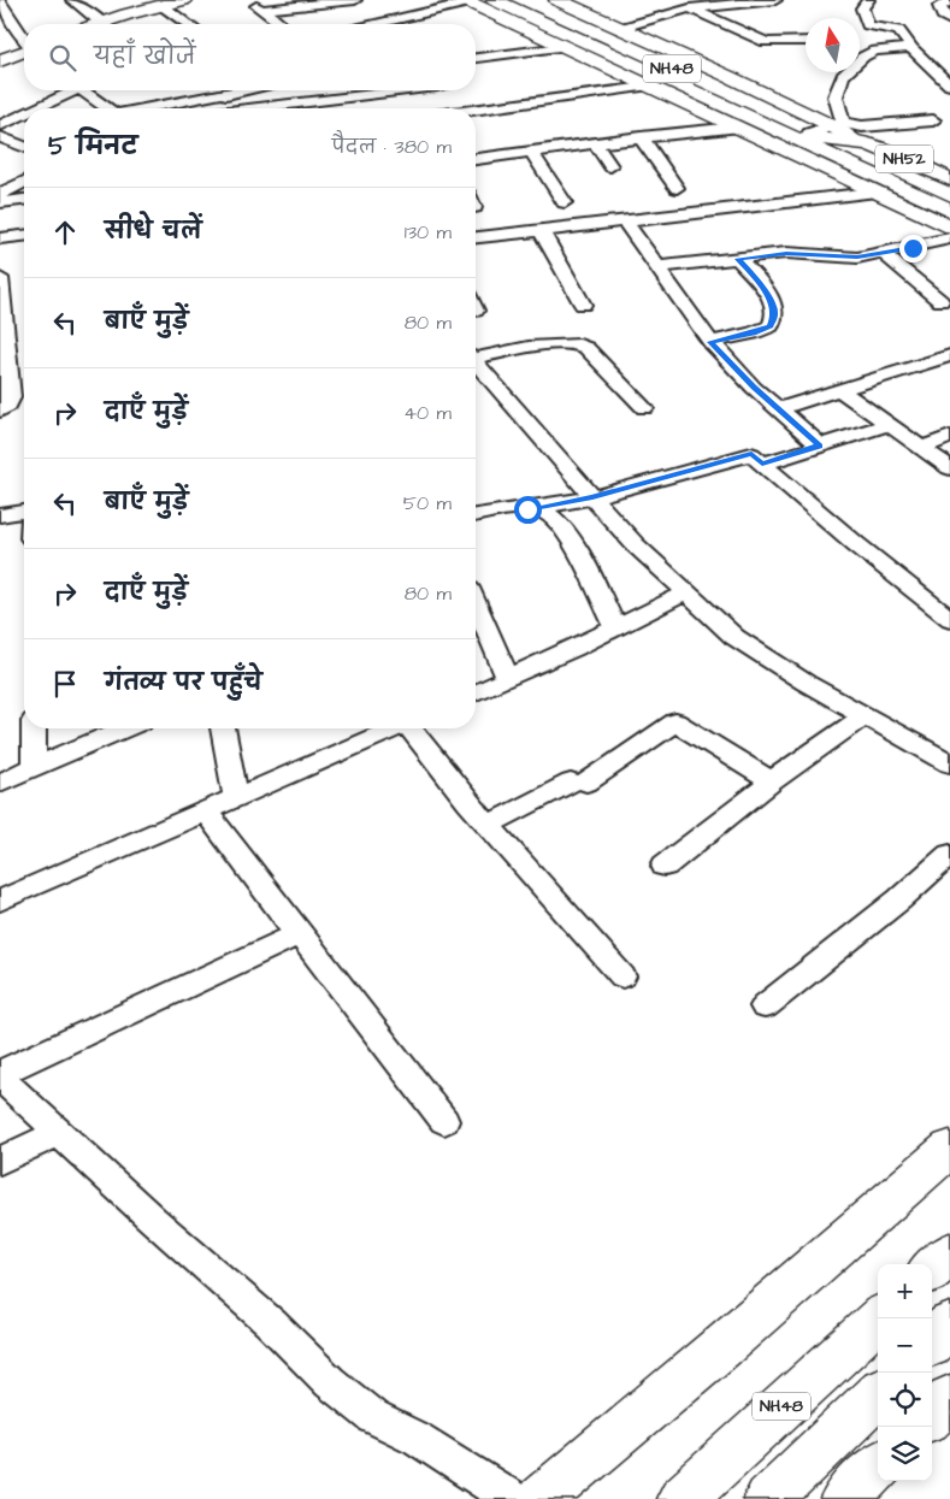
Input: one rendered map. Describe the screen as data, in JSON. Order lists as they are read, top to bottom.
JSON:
{
  "streets": {
    "main road": ["NH48", "NH52"]
  },
  "crossings": [
    ["NH48", "NH52"]
  ],
  "north": "top",
  "page": {
    "search": "यहाँ खोजें",
    "heading": ["5 मिनट", "पैदल · 380 m"],
    "list": [
      ["सीधे चलें", "130 m"],
      ["बाएँ मुड़ें", "80 m"],
      ["दाएँ मुड़ें", "40 m"],
      ["बाएँ मुड़ें", "50 m"],
      ["दाएँ मुड़ें", "80 m"],
      "गंतव्य पर पहुँचे"
    ],
    "map_buttons": ["+", "−"]
  }
}
